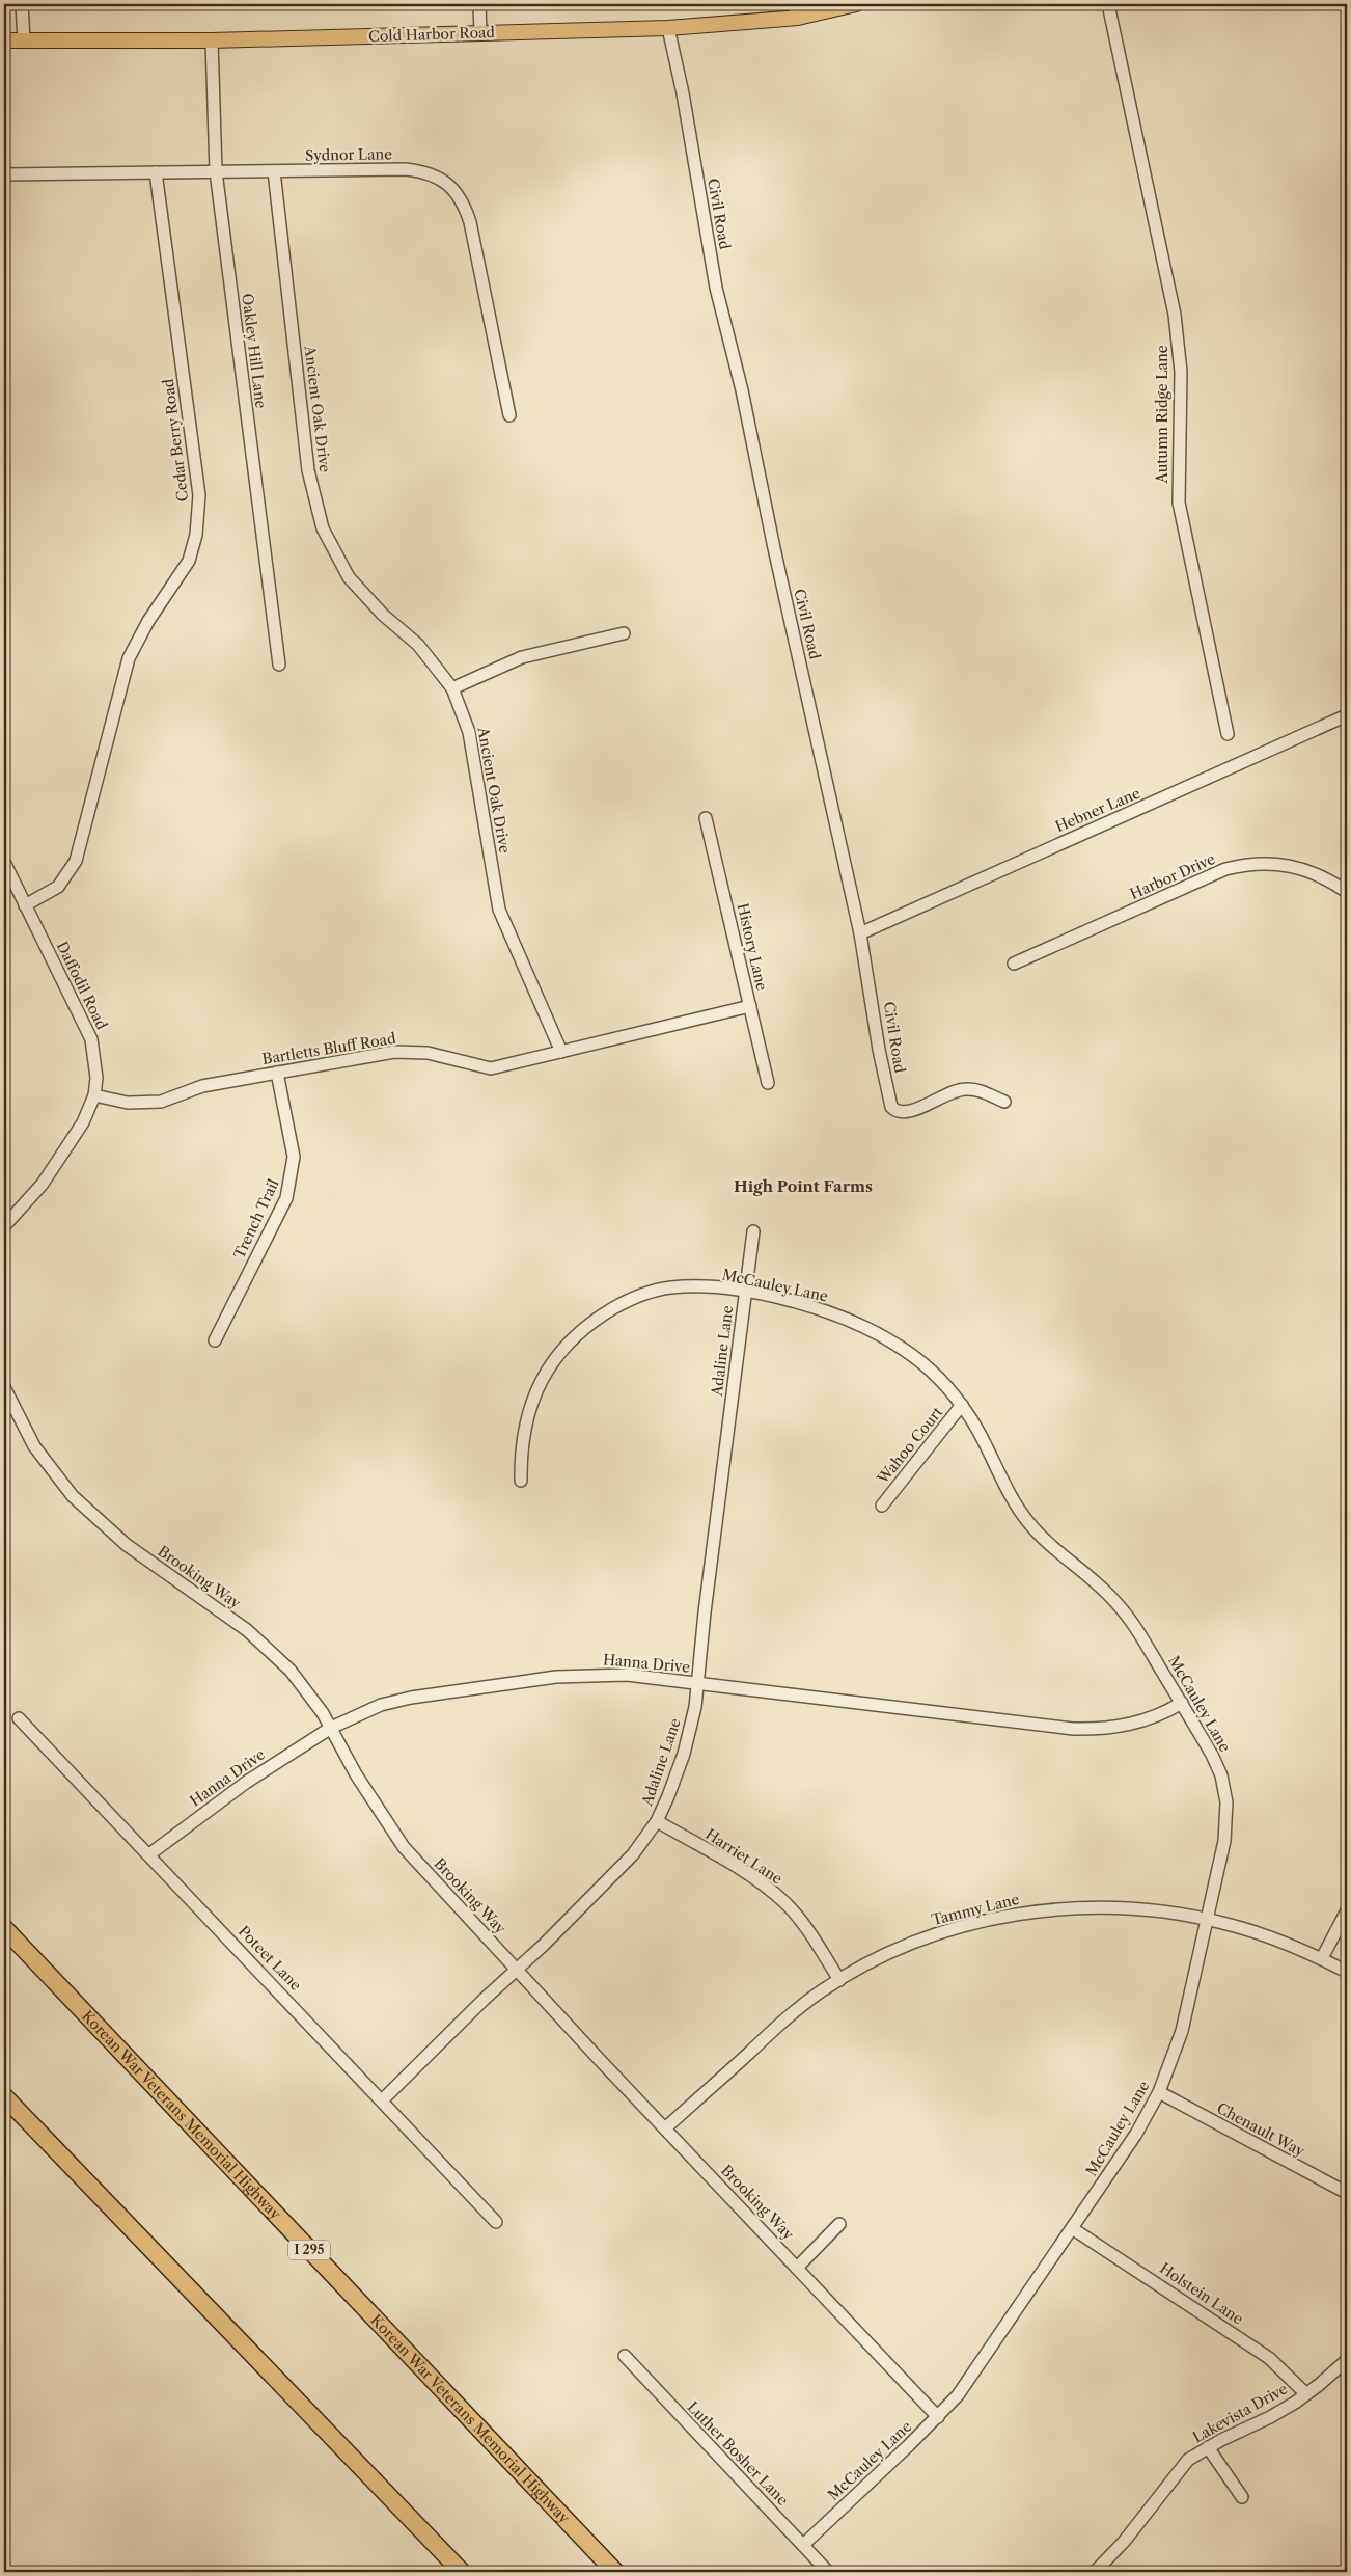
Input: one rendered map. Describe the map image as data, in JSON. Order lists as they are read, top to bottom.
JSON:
{
  "streets": {
    "highway": ["Korean War Veterans Memorial Highway", "I 295"],
    "main road": ["Cold Harbor Road"],
    "street": [
      "Sydnor Lane",
      "Civil Road",
      "Oakley Hill Lane",
      "Ancient Oak Drive",
      "Autumn Ridge Lane",
      "Cedar Berry Road",
      "Hebner Lane",
      "Harbor Drive",
      "History Lane",
      "Daffodil Road",
      "Bartletts Bluff Road",
      "Trench Trail",
      "McCauley Lane",
      "Adaline Lane",
      "Wahoo Court",
      "Brooking Way",
      "Hanna Drive",
      "Harriet Lane",
      "Tammy Lane",
      "Poteet Lane",
      "Chenault Way",
      "Holstein Lane",
      "Lakevista Drive",
      "Luther Bosher Lane"
    ]
  },
  "crossings": [
    ["Cold Harbor Road", "Civil Road"],
    ["Cold Harbor Road", "Oakley Hill Lane"],
    ["Sydnor Lane", "Oakley Hill Lane"],
    ["Sydnor Lane", "Ancient Oak Drive"],
    ["Sydnor Lane", "Cedar Berry Road"],
    ["Civil Road", "Hebner Lane"],
    ["Ancient Oak Drive", "Bartletts Bluff Road"],
    ["Cedar Berry Road", "Daffodil Road"],
    ["History Lane", "Bartletts Bluff Road"],
    ["Daffodil Road", "Bartletts Bluff Road"],
    ["Bartletts Bluff Road", "Trench Trail"],
    ["McCauley Lane", "Adaline Lane"],
    ["McCauley Lane", "Wahoo Court"],
    ["McCauley Lane", "Brooking Way"],
    ["McCauley Lane", "Hanna Drive"],
    ["McCauley Lane", "Tammy Lane"],
    ["McCauley Lane", "Chenault Way"],
    ["McCauley Lane", "Holstein Lane"],
    ["McCauley Lane", "Luther Bosher Lane"],
    ["Adaline Lane", "Brooking Way"],
    ["Adaline Lane", "Hanna Drive"],
    ["Adaline Lane", "Harriet Lane"],
    ["Adaline Lane", "Poteet Lane"],
    ["Brooking Way", "Hanna Drive"],
    ["Brooking Way", "Tammy Lane"],
    ["Hanna Drive", "Poteet Lane"],
    ["Harriet Lane", "Tammy Lane"],
    ["Holstein Lane", "Lakevista Drive"]
  ],
  "districts": ["High Point Farms"]
}
